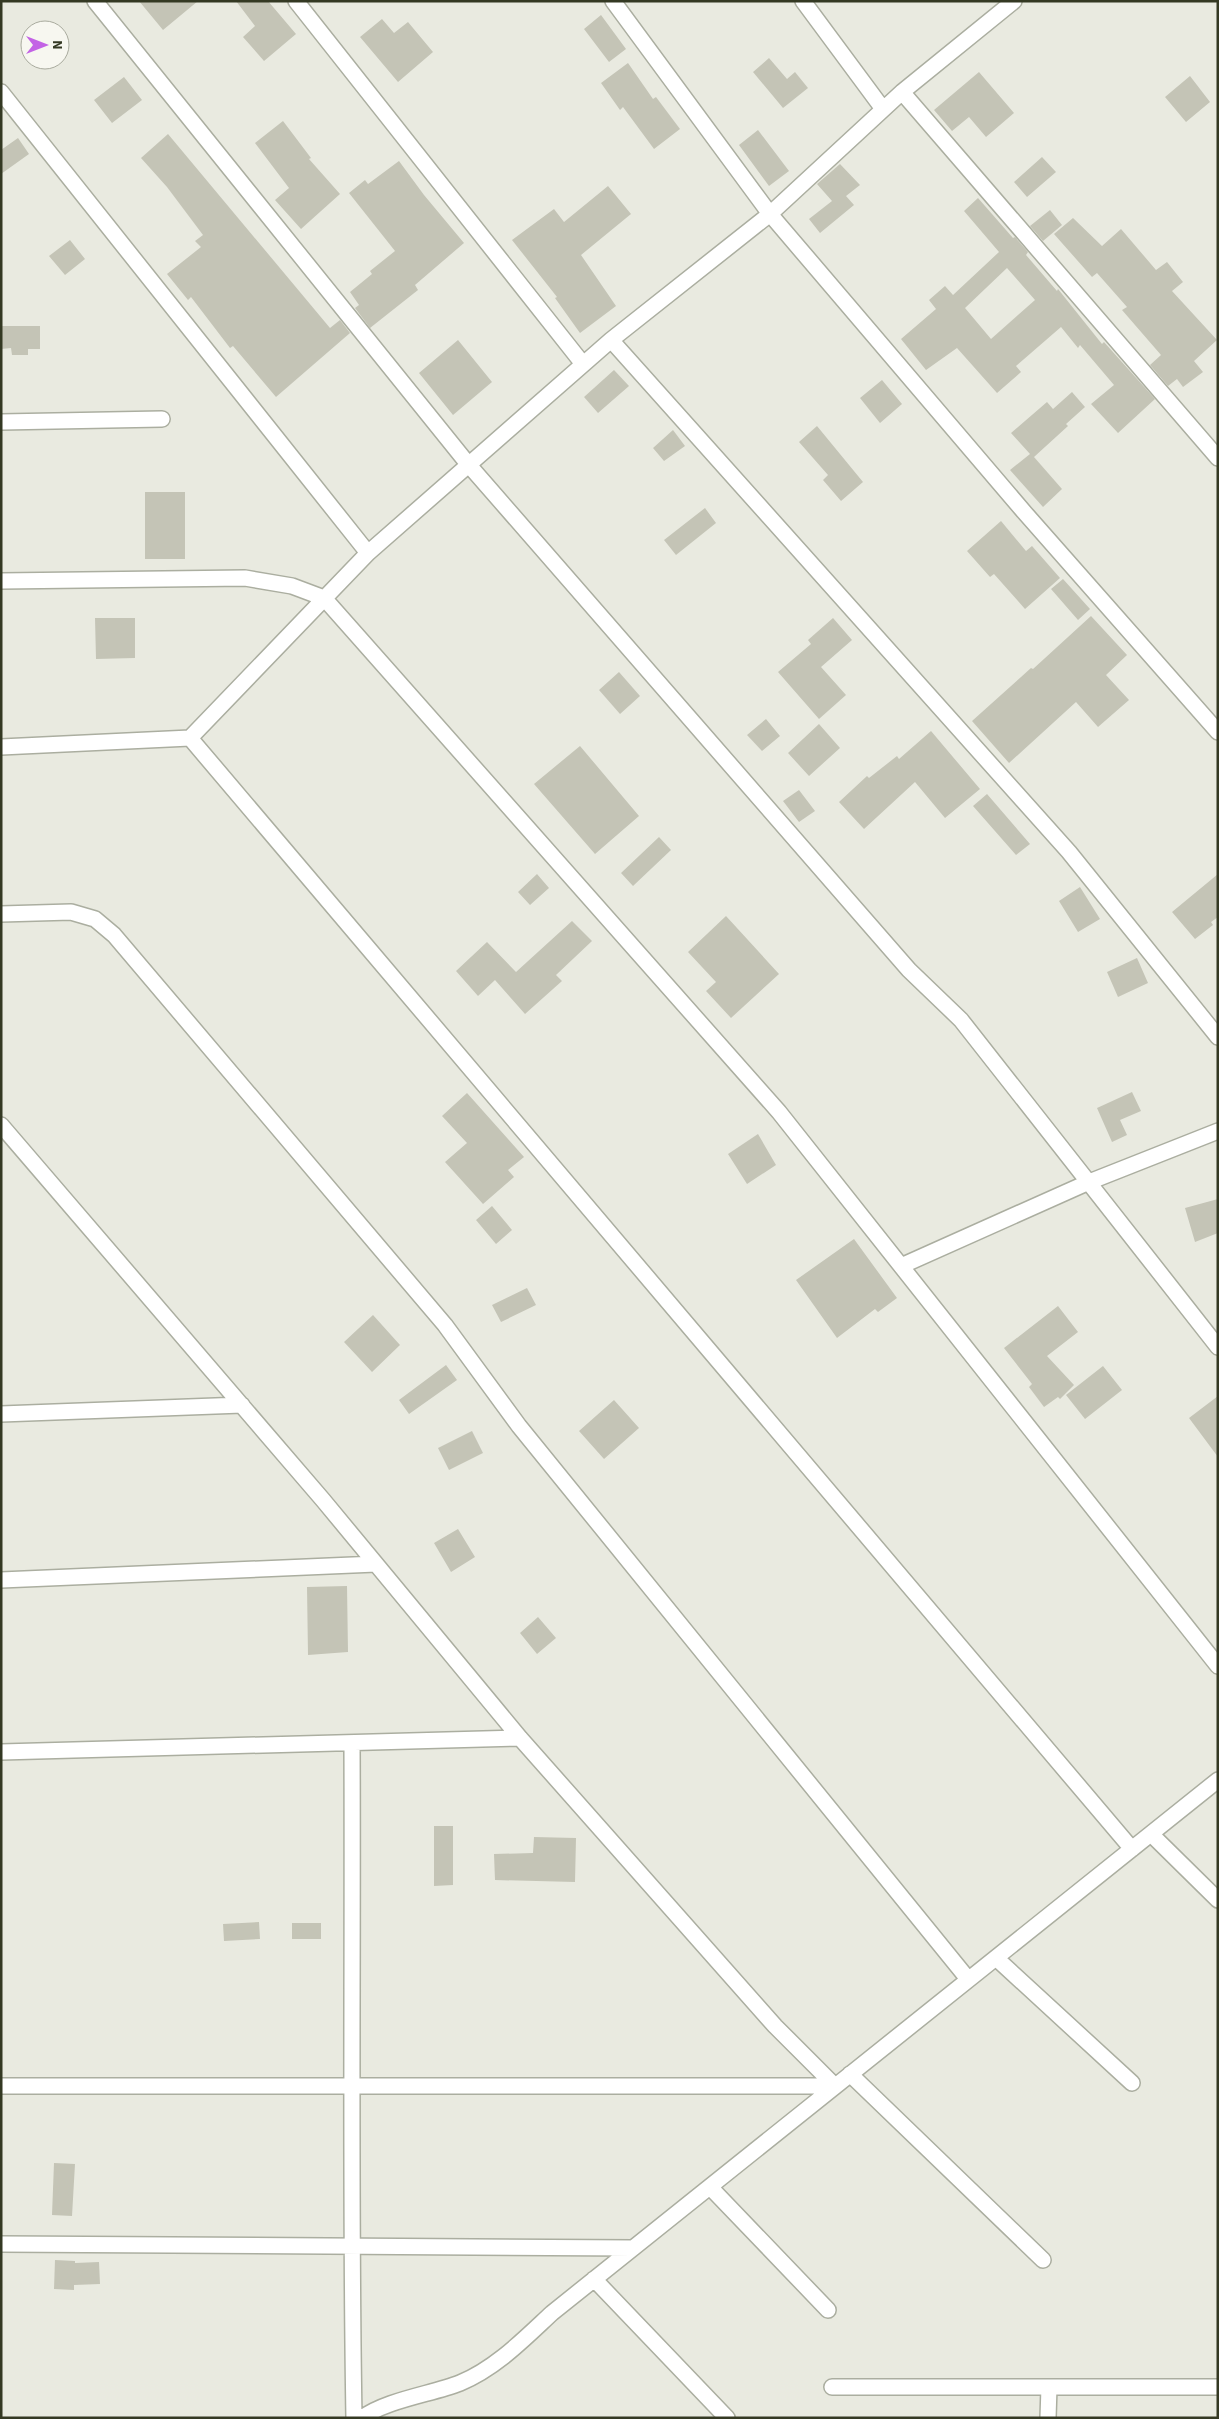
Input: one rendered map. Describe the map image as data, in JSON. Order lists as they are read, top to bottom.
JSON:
{
  "north": "right"
}
